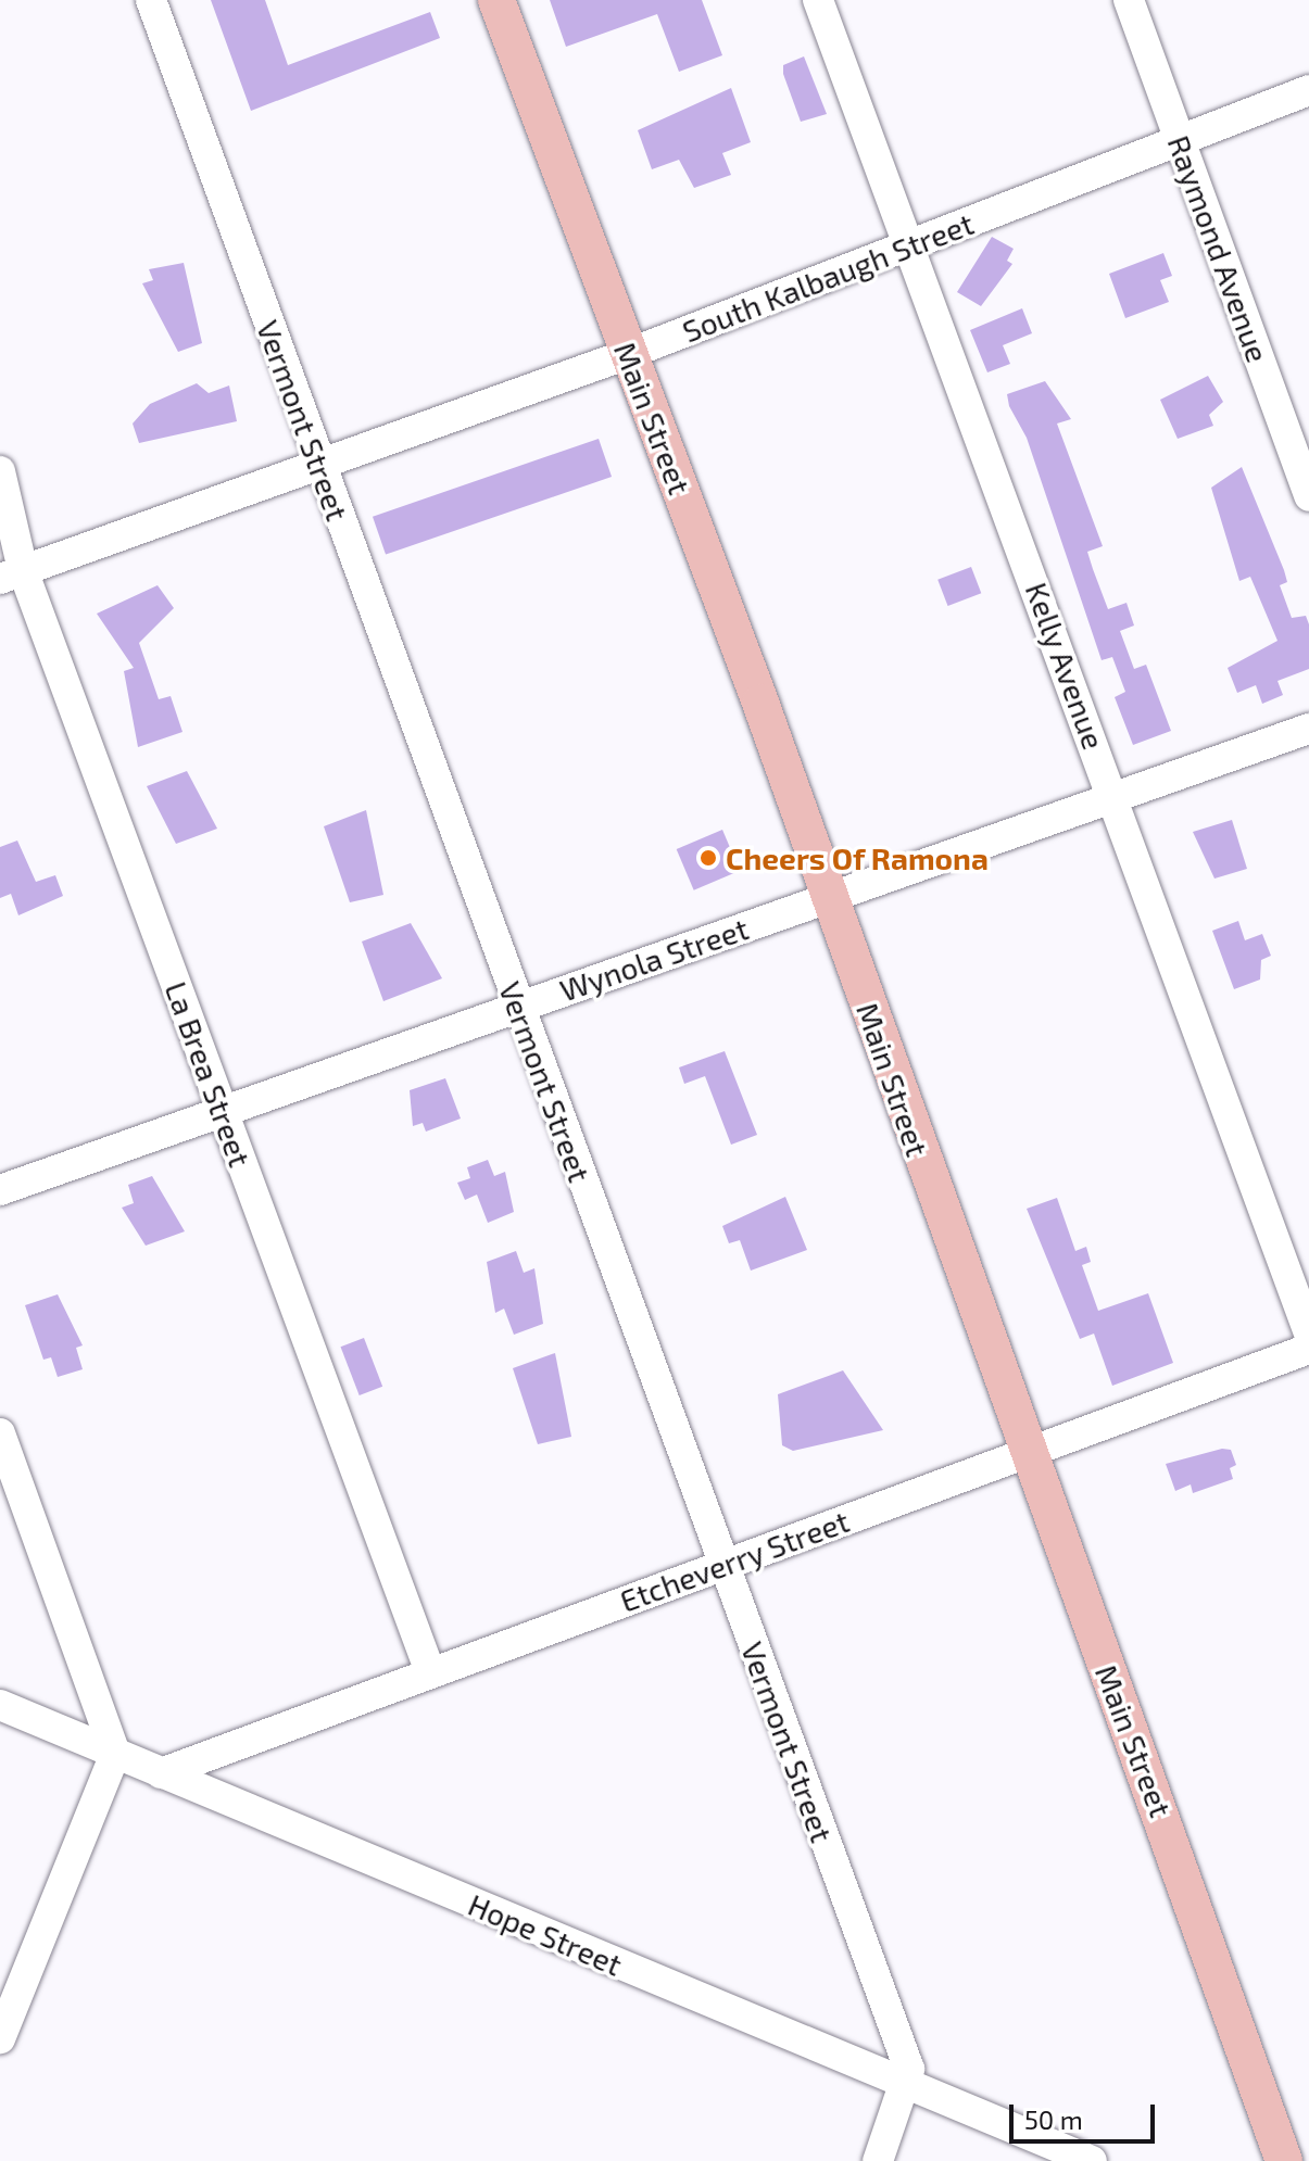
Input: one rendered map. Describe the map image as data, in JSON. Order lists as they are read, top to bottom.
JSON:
{
  "streets": {
    "main road": ["Main Street"],
    "street": [
      "Raymond Avenue",
      "South Kalbaugh Street",
      "Vermont Street",
      "Kelly Avenue",
      "Wynola Street",
      "La Brea Street",
      "Etcheverry Street",
      "Hope Street"
    ]
  },
  "crossings": [
    ["Raymond Avenue", "South Kalbaugh Street"],
    ["South Kalbaugh Street", "Main Street"],
    ["South Kalbaugh Street", "Vermont Street"],
    ["South Kalbaugh Street", "Kelly Avenue"],
    ["South Kalbaugh Street", "La Brea Street"],
    ["Main Street", "Wynola Street"],
    ["Main Street", "Etcheverry Street"],
    ["Vermont Street", "Wynola Street"],
    ["Vermont Street", "Etcheverry Street"],
    ["Vermont Street", "Hope Street"],
    ["Kelly Avenue", "Wynola Street"],
    ["Wynola Street", "La Brea Street"],
    ["La Brea Street", "Etcheverry Street"],
    ["Etcheverry Street", "Hope Street"]
  ],
  "places": ["Cheers Of Ramona"],
  "scale_bar": "50 m"
}
